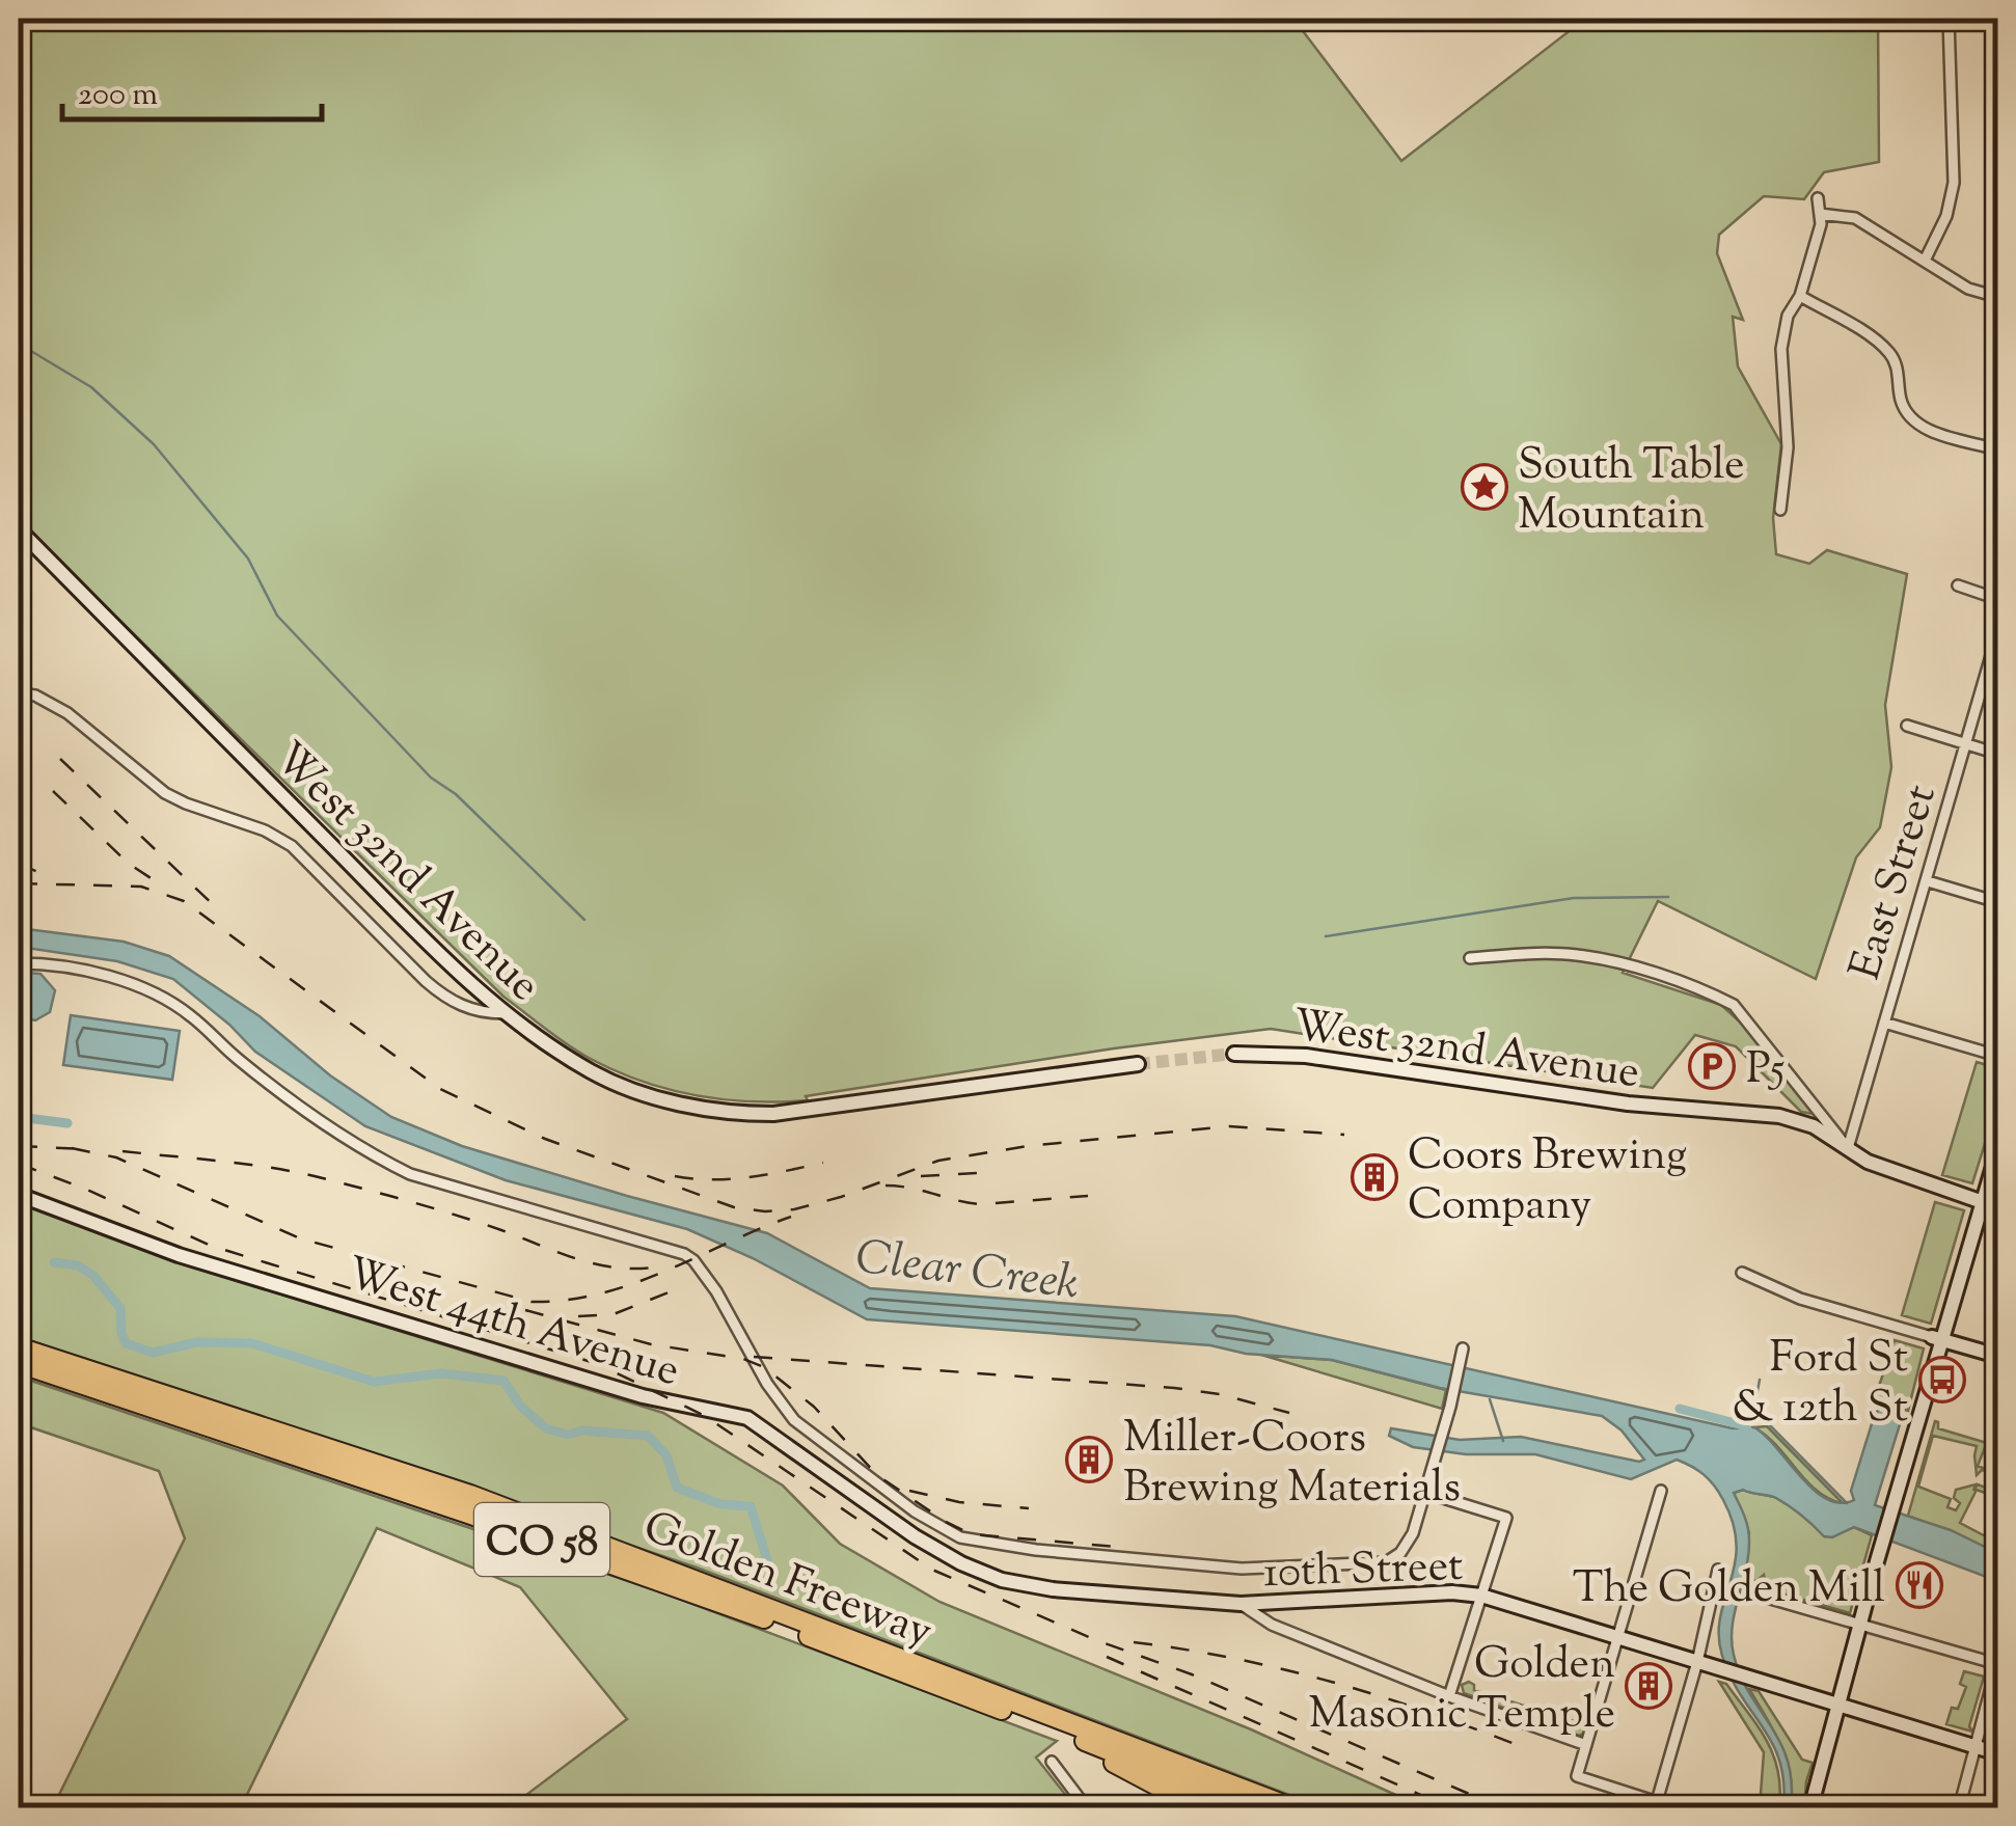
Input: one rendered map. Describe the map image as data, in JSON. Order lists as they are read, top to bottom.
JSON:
{
  "streets": {
    "highway": ["CO 58", "Golden Freeway"],
    "street": [
      "West 32nd Avenue",
      "East Street",
      "West 44th Avenue",
      "10th Street"
    ]
  },
  "crossings": [
    ["West 32nd Avenue", "East Street"],
    ["West 44th Avenue", "10th Street"]
  ],
  "water": ["Clear Creek"],
  "places": {
    "place": ["South Table Mountain"],
    "parking": ["P5"],
    "building": ["Coors Brewing Company", "Miller-Coors Brewing Materials", "Golden Masonic Temple"],
    "bus stop": ["Ford St & 12th St"],
    "restaurant": ["The Golden Mill"]
  },
  "scale_bar": "200 m"
}
